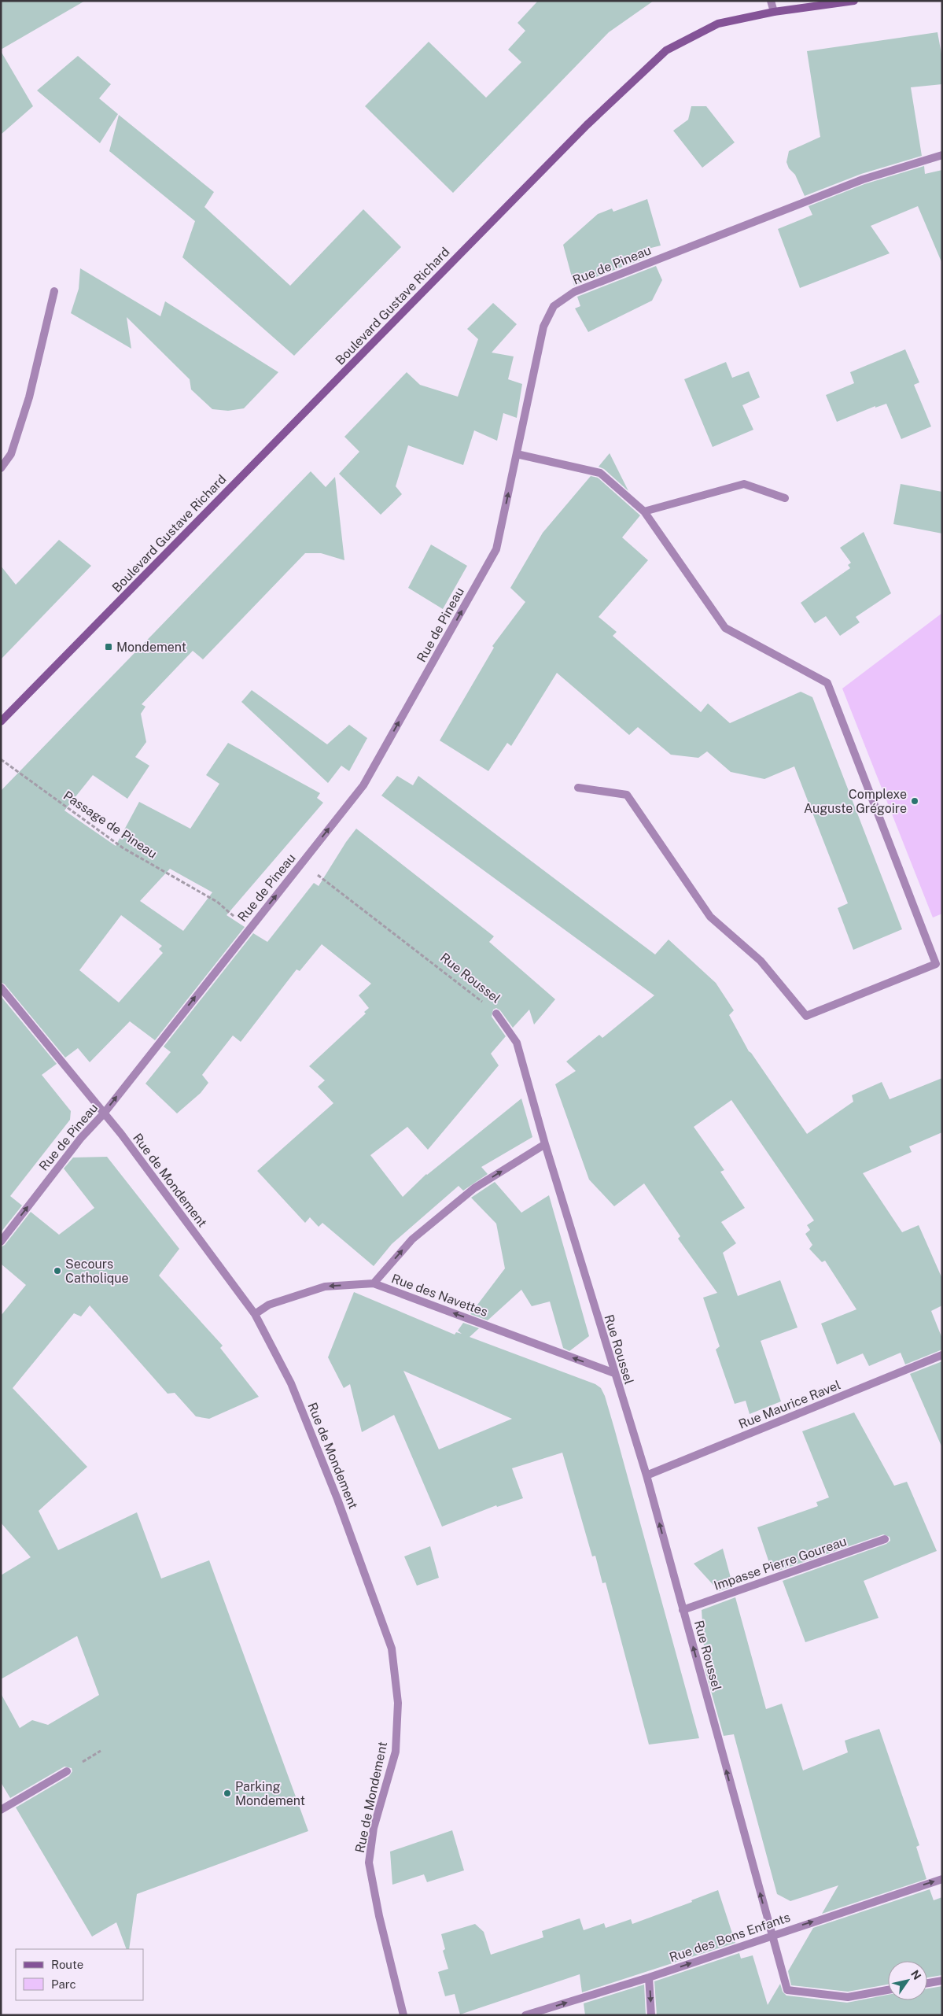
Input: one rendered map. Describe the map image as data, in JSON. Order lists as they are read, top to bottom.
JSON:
{
  "streets": {
    "street": [
      "Rue de Pineau",
      "Boulevard Gustave Richard",
      "Rue Roussel",
      "Rue de Mondement",
      "Rue des Navettes",
      "Rue Maurice Ravel",
      "Impasse Pierre Goureau",
      "Rue des Bons Enfants"
    ],
    "path": ["Passage de Pineau"]
  },
  "crossings": [
    ["Rue de Pineau", "Passage de Pineau"],
    ["Rue de Pineau", "Rue Roussel"],
    ["Rue de Pineau", "Rue de Mondement"],
    ["Rue Roussel", "Rue des Navettes"],
    ["Rue Roussel", "Rue Maurice Ravel"],
    ["Rue Roussel", "Impasse Pierre Goureau"],
    ["Rue Roussel", "Rue des Bons Enfants"],
    ["Rue de Mondement", "Rue des Navettes"]
  ],
  "one_way": ["Rue de Pineau", "Rue des Navettes", "Rue des Bons Enfants"],
  "places": {
    "transit": ["Mondement"],
    "other": ["Complexe Auguste Grégoire", "Secours Catholique", "Parking Mondement"]
  },
  "legend": ["Route", "Parc"],
  "north": "top right"
}
